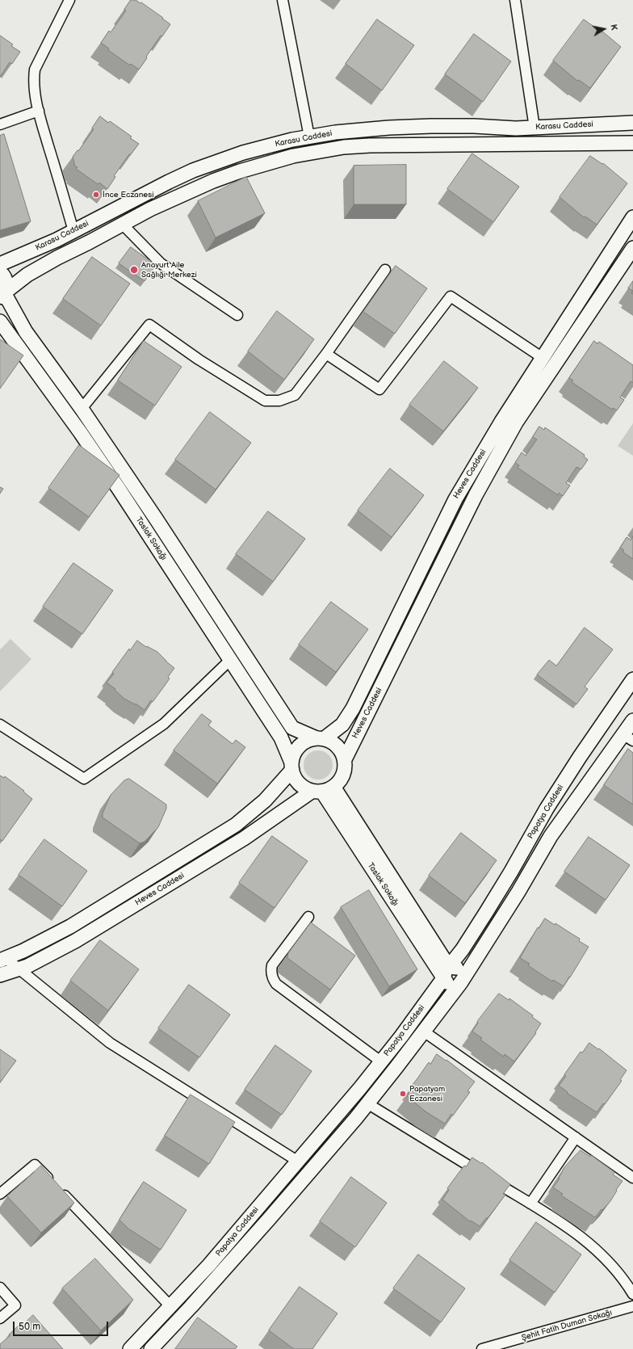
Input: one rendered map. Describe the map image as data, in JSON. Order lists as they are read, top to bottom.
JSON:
{
  "streets": {
    "street": [
      "Karasu Caddesi",
      "Heves Caddesi",
      "Taslak Sokağı",
      "Papatya Caddesi",
      "Şehit Fatih Duman Sokağı"
    ]
  },
  "crossings": [
    ["Karasu Caddesi", "Taslak Sokağı"],
    ["Heves Caddesi", "Taslak Sokağı"],
    ["Taslak Sokağı", "Papatya Caddesi"]
  ],
  "places": ["İnce Eczanesi", "Anayurt Aile Sağlığı Merkezi", "Papatyam Eczanesi"],
  "scale_bar": "50 m",
  "north": "right"
}
